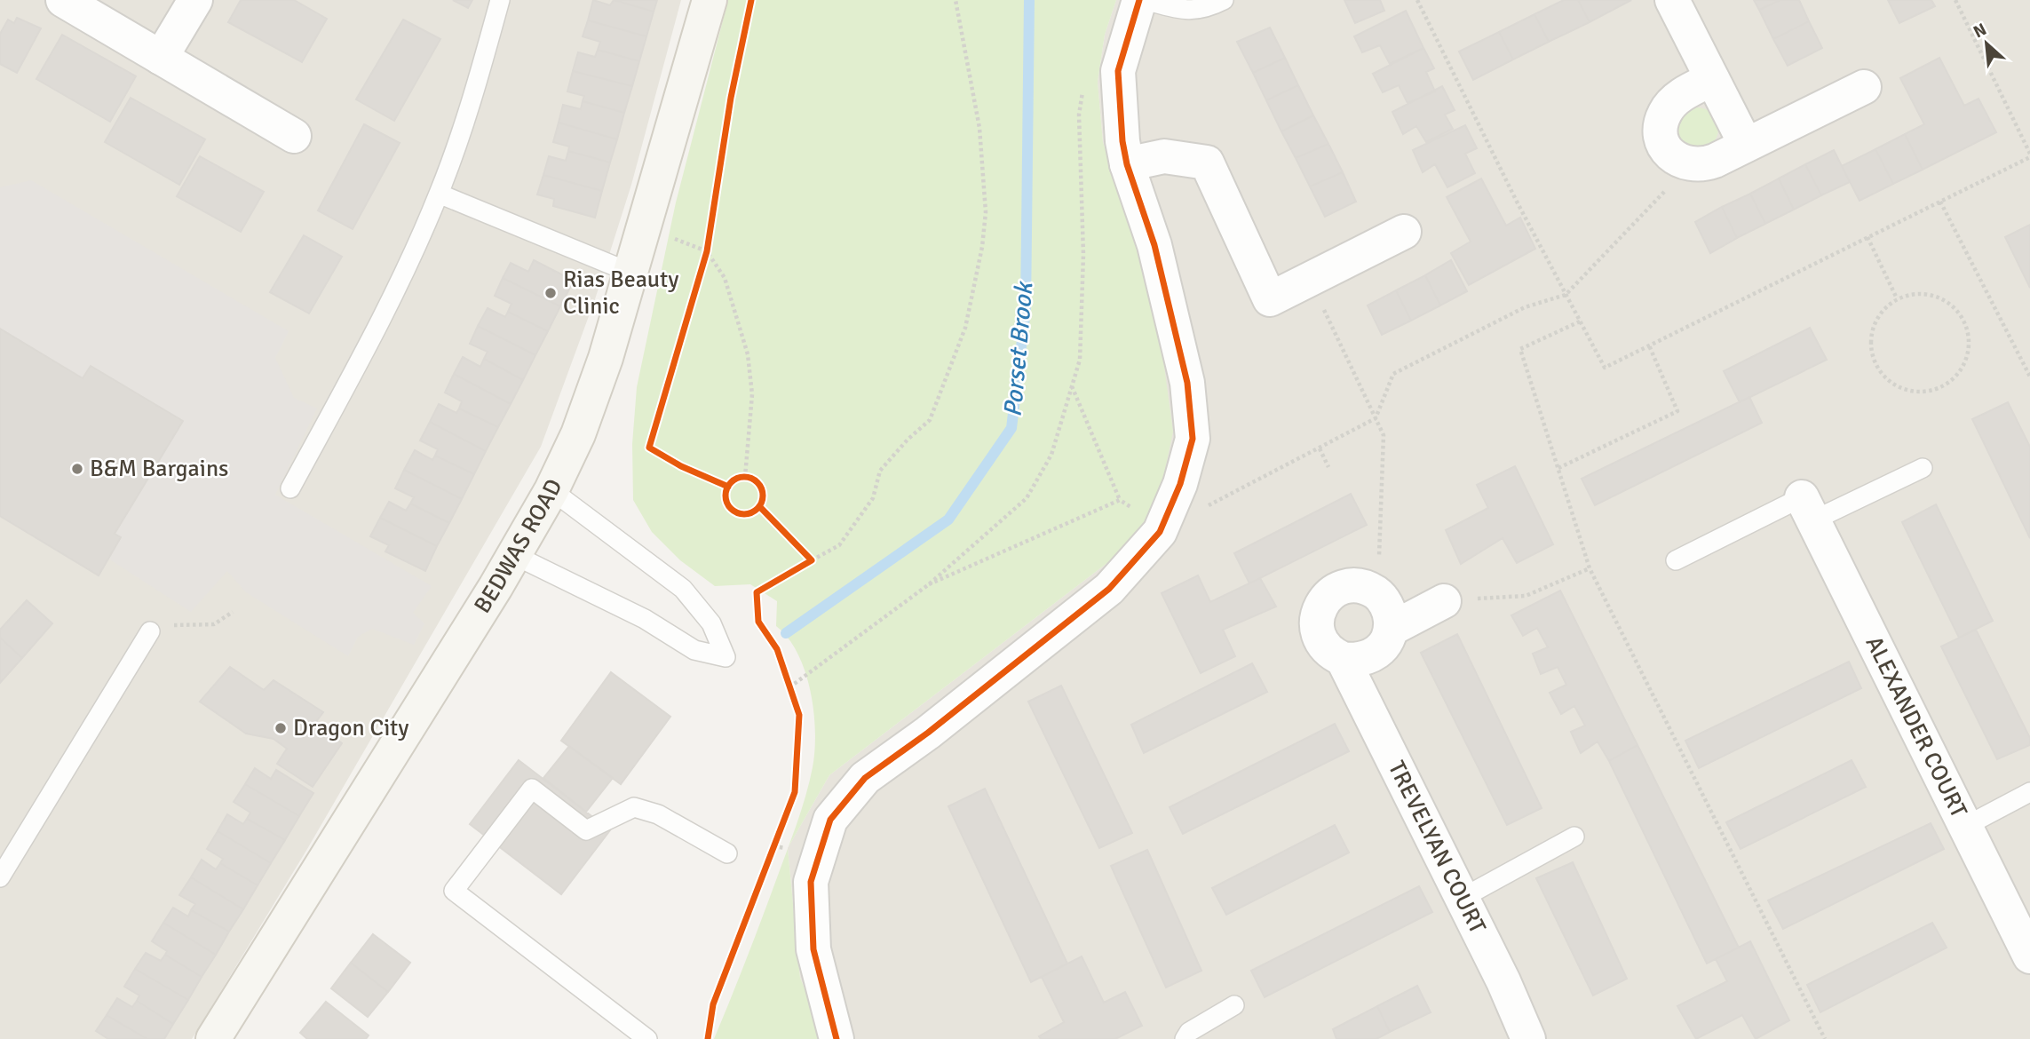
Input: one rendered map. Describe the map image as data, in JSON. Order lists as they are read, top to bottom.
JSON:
{
  "streets": {
    "main road": ["BEDWAS ROAD"],
    "street": ["ALEXANDER COURT", "TREVELYAN COURT"]
  },
  "water": ["Porset Brook"],
  "places": ["Rias Beauty Clinic", "B&M Bargains", "Dragon City"],
  "north": "top left"
}
